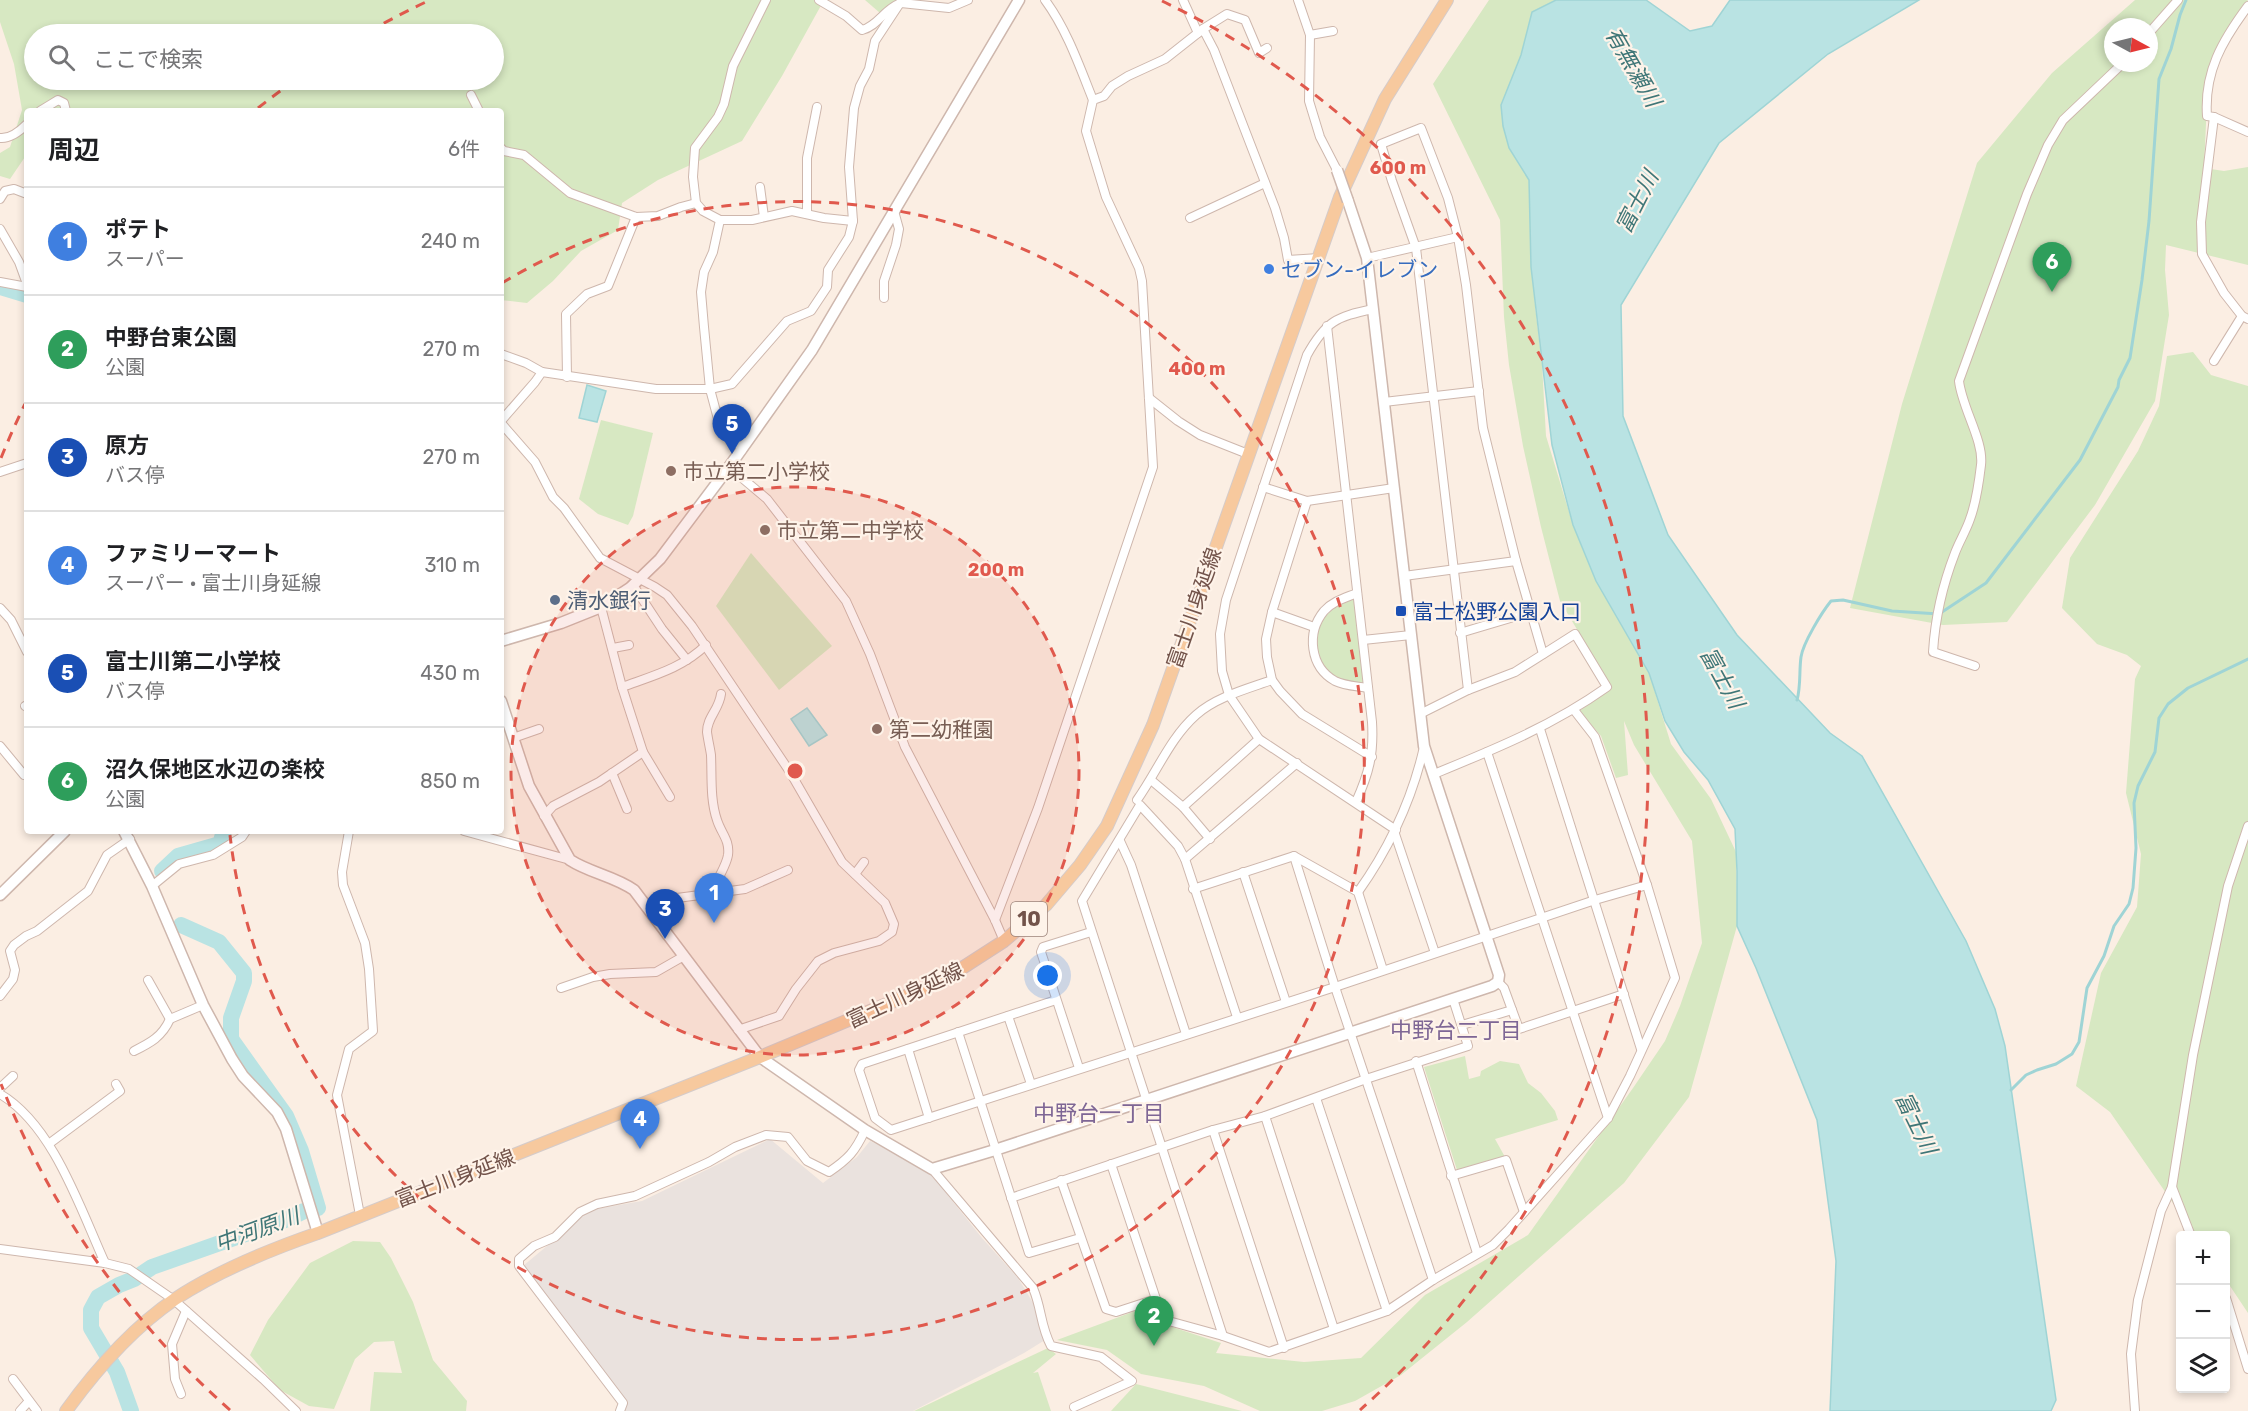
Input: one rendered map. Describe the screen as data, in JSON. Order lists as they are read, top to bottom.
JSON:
{
  "streets": {
    "main road": ["富士川身延線", "10"]
  },
  "districts": ["中野台二丁目", "中野台一丁目"],
  "water": ["有無瀬川", "富士川", "中河原川"],
  "places": {
    "other": [
      "セブン-イレブン",
      "市立第二小学校",
      "市立第二中学校",
      "清水銀行",
      "第二幼稚園"
    ],
    "transit": ["富士松野公園入口"]
  },
  "north": "right",
  "page": {
    "search": "ここで検索",
    "heading": ["周辺", "6件"],
    "list": [
      {
        "mark": "1",
        "name": "ポテト",
        "note": "スーパー",
        "value": "240 m"
      },
      {
        "mark": "2",
        "name": "中野台東公園",
        "note": "公園",
        "value": "270 m"
      },
      {
        "mark": "3",
        "name": "原方",
        "note": "バス停",
        "value": "270 m"
      },
      {
        "mark": "4",
        "name": "ファミリーマート",
        "note": "スーパー · 富士川身延線",
        "value": "310 m"
      },
      {
        "mark": "5",
        "name": "富士川第二小学校",
        "note": "バス停",
        "value": "430 m"
      },
      {
        "mark": "6",
        "name": "沼久保地区水辺の楽校",
        "note": "公園",
        "value": "850 m"
      }
    ],
    "pins": [
      "6",
      "5",
      "1",
      "3",
      "4",
      "2"
    ],
    "map_buttons": ["+", "−"]
  },
  "rings": ["600 m", "400 m", "200 m"]
}
